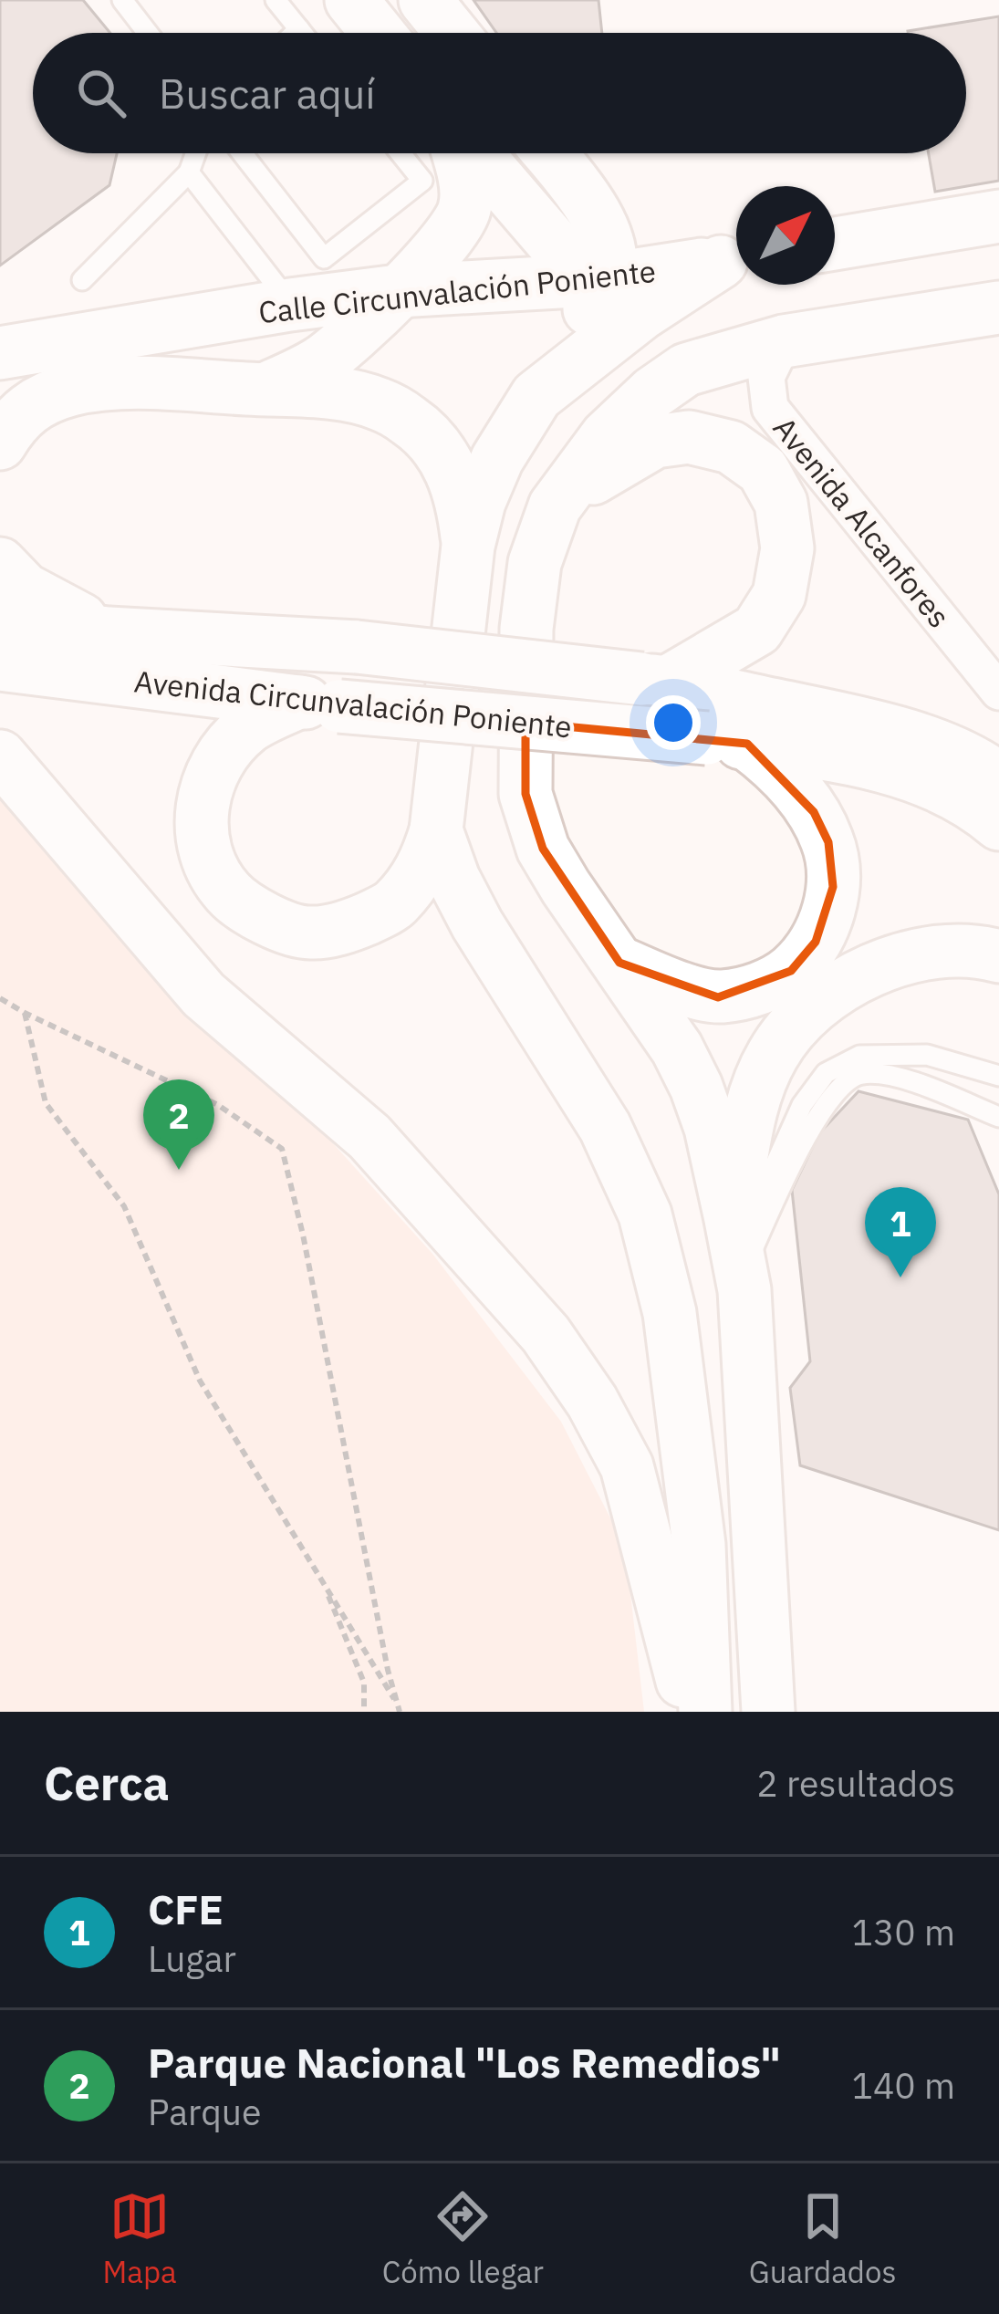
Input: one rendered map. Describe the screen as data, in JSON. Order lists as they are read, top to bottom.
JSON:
{
  "streets": {
    "main road": ["Calle Circunvalación Poniente", "Avenida Circunvalación Poniente"],
    "street": ["Avenida Alcanfores"]
  },
  "north": "top right",
  "page": {
    "search": "Buscar aquí",
    "pins": ["2", "1"],
    "heading": ["Cerca", "2 resultados"],
    "list": [
      {
        "mark": "1",
        "name": "CFE",
        "note": "Lugar",
        "value": "130 m"
      },
      {
        "mark": "2",
        "name": "Parque Nacional \"Los Remedios\"",
        "note": "Parque",
        "value": "140 m"
      }
    ],
    "nav": ["Mapa", "Cómo llegar", "Guardados"]
  }
}
